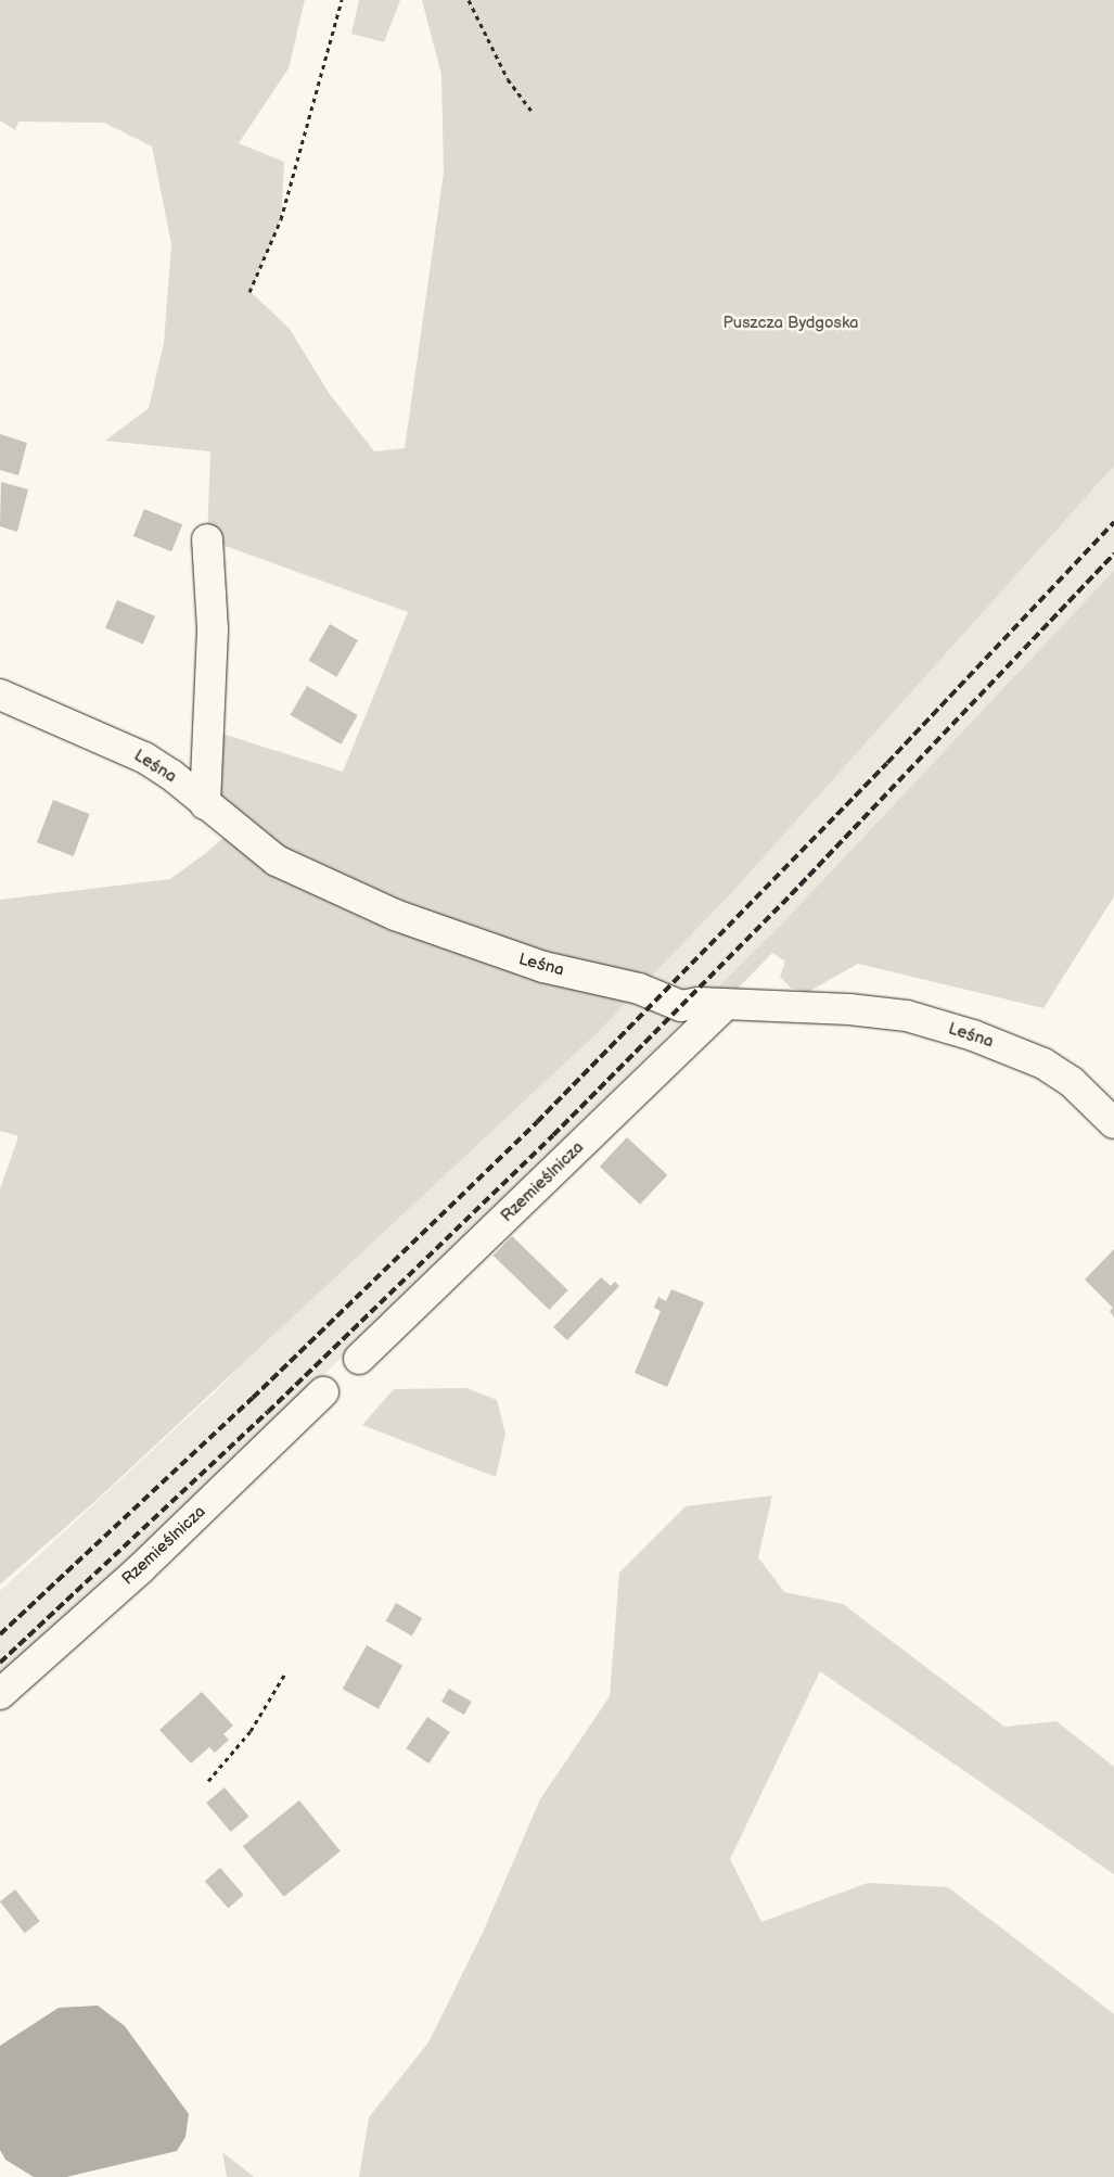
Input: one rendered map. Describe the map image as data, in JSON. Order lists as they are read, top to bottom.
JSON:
{
  "streets": {
    "street": ["Leśna", "Rzemieślnicza"]
  },
  "crossings": [
    ["Leśna", "Rzemieślnicza"]
  ],
  "parks": ["Puszcza Bydgoska"]
}
